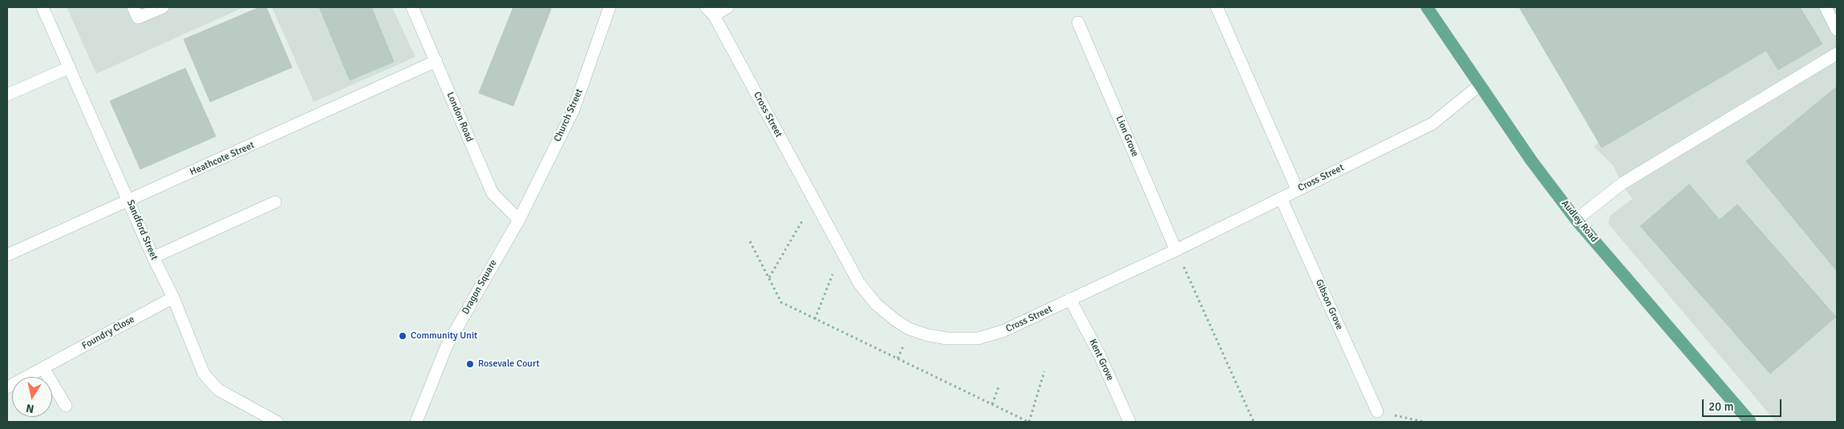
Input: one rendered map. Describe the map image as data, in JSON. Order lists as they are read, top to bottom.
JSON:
{
  "streets": {
    "main road": ["Audley Road"],
    "street": [
      "Cross Street",
      "Church Street",
      "London Road",
      "Lion Grove",
      "Heathcote Street",
      "Sandford Street",
      "Dragon Square",
      "Gibson Grove",
      "Foundry Close",
      "Kent Grove"
    ]
  },
  "crossings": [
    ["Cross Street", "Lion Grove"],
    ["Cross Street", "Audley Road"],
    ["Cross Street", "Gibson Grove"],
    ["Cross Street", "Kent Grove"],
    ["Church Street", "London Road"],
    ["Church Street", "Dragon Square"],
    ["London Road", "Heathcote Street"],
    ["London Road", "Dragon Square"],
    ["Heathcote Street", "Sandford Street"],
    ["Sandford Street", "Foundry Close"]
  ],
  "places": ["Community Unit", "Rosevale Court"],
  "scale_bar": "20 m",
  "north": "bottom"
}
